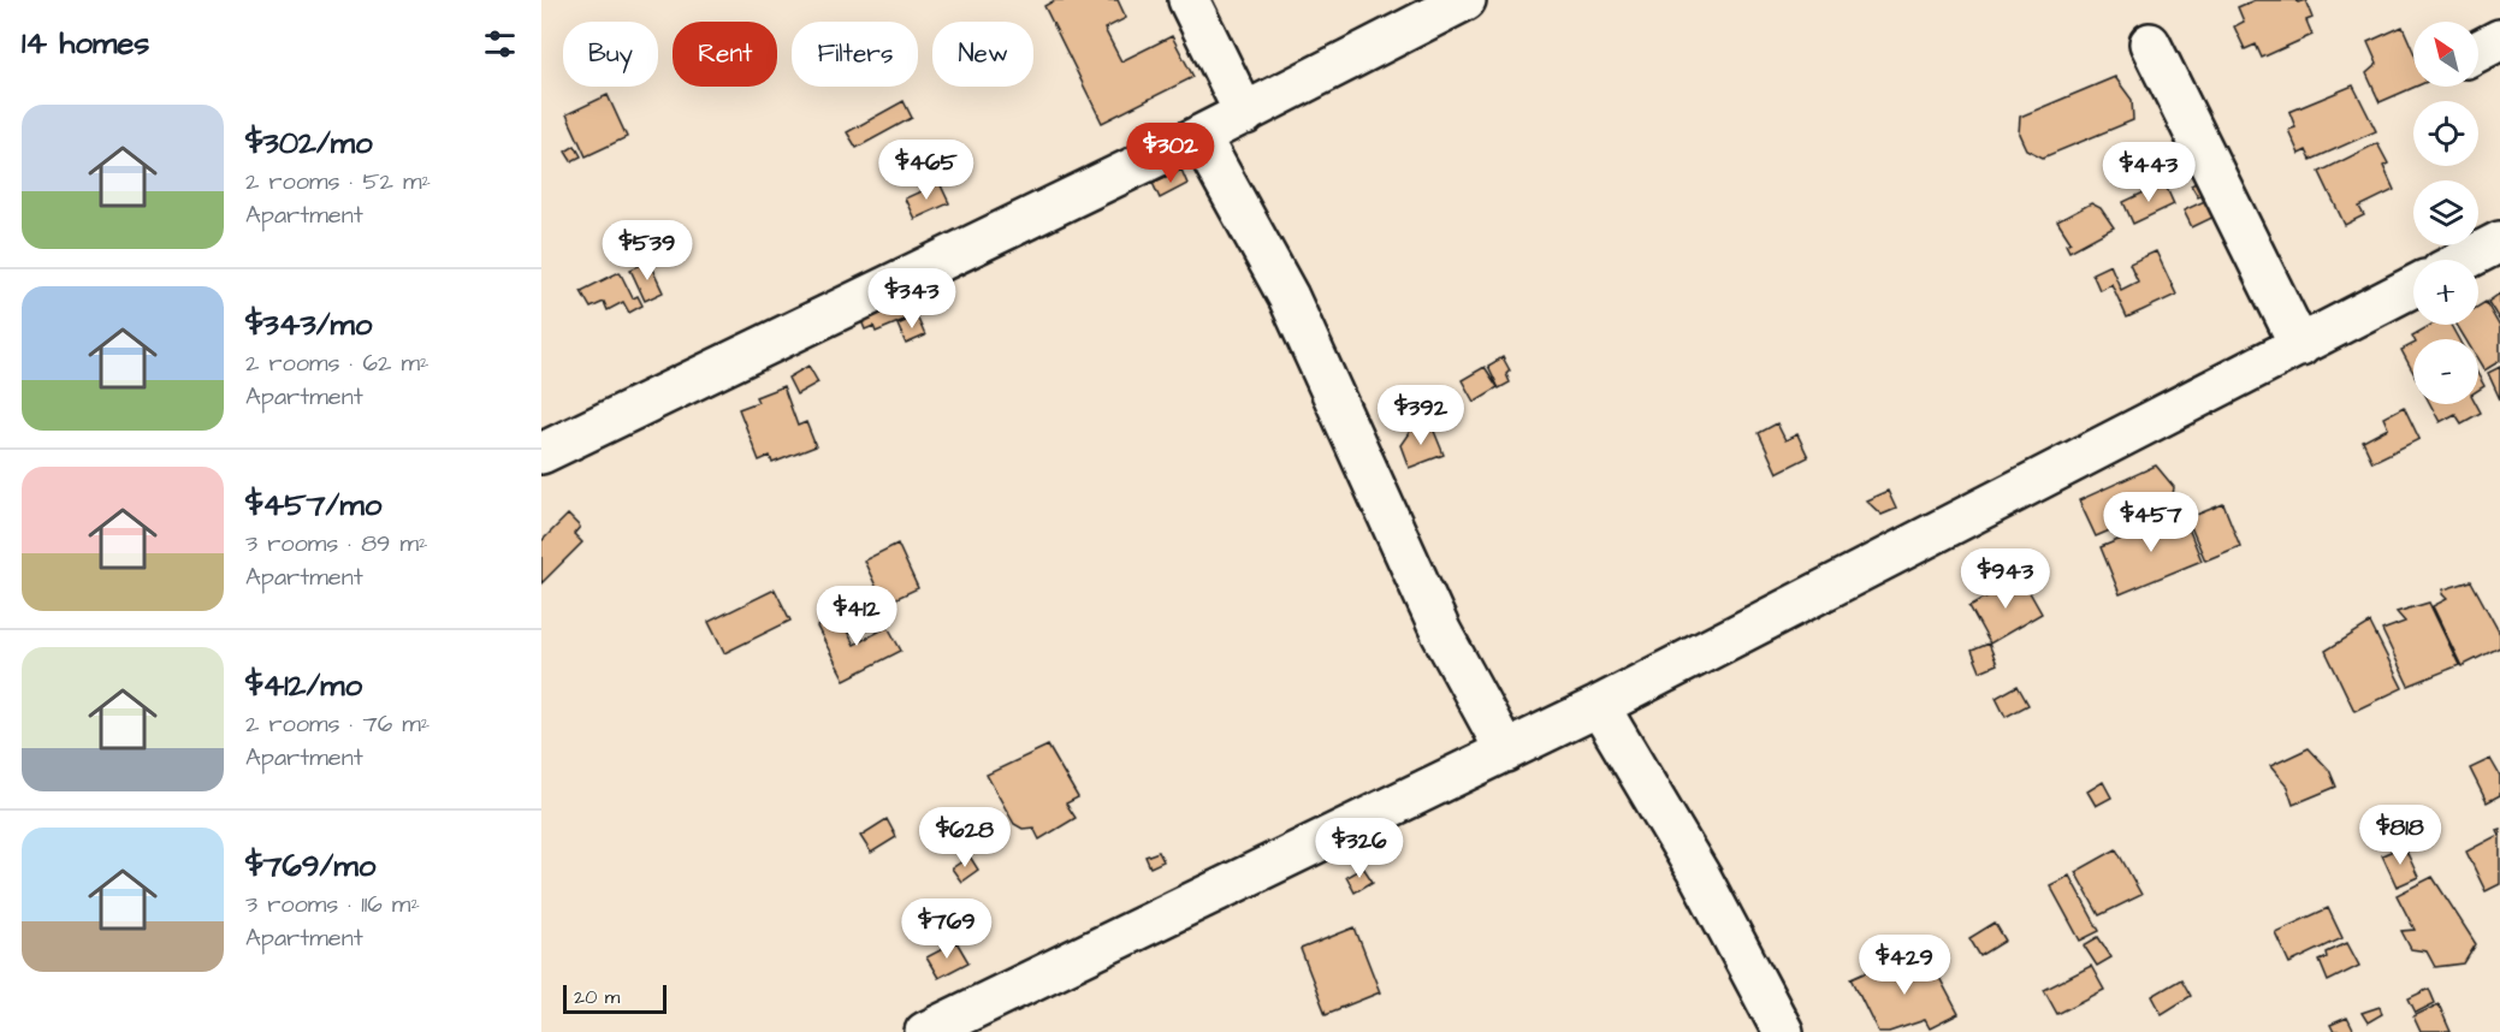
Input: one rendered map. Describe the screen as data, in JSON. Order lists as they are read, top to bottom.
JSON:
{
  "scale_bar": "20 m",
  "north": "top left",
  "page": {
    "heading": "14 homes",
    "map_buttons": ["+", "−"],
    "chip": [
      "Buy",
      "Rent",
      "Filters",
      "New"
    ],
    "list": [
      {
        "name": "$302/mo",
        "note": "2 rooms · 52 m² · Apartment"
      },
      {
        "name": "$343/mo",
        "note": "2 rooms · 62 m² · Apartment"
      },
      {
        "name": "$457/mo",
        "note": "3 rooms · 89 m² · Apartment"
      },
      {
        "name": "$412/mo",
        "note": "2 rooms · 76 m² · Apartment"
      },
      {
        "name": "$769/mo",
        "note": "3 rooms · 116 m² · Apartment"
      }
    ],
    "price": [
      "$302",
      "$465",
      "$443",
      "$539",
      "$343",
      "$392",
      "$457",
      "$943",
      "$412",
      "$818",
      "$628",
      "$326",
      "$769",
      "$429"
    ],
    "scale": "20 m"
  }
}
